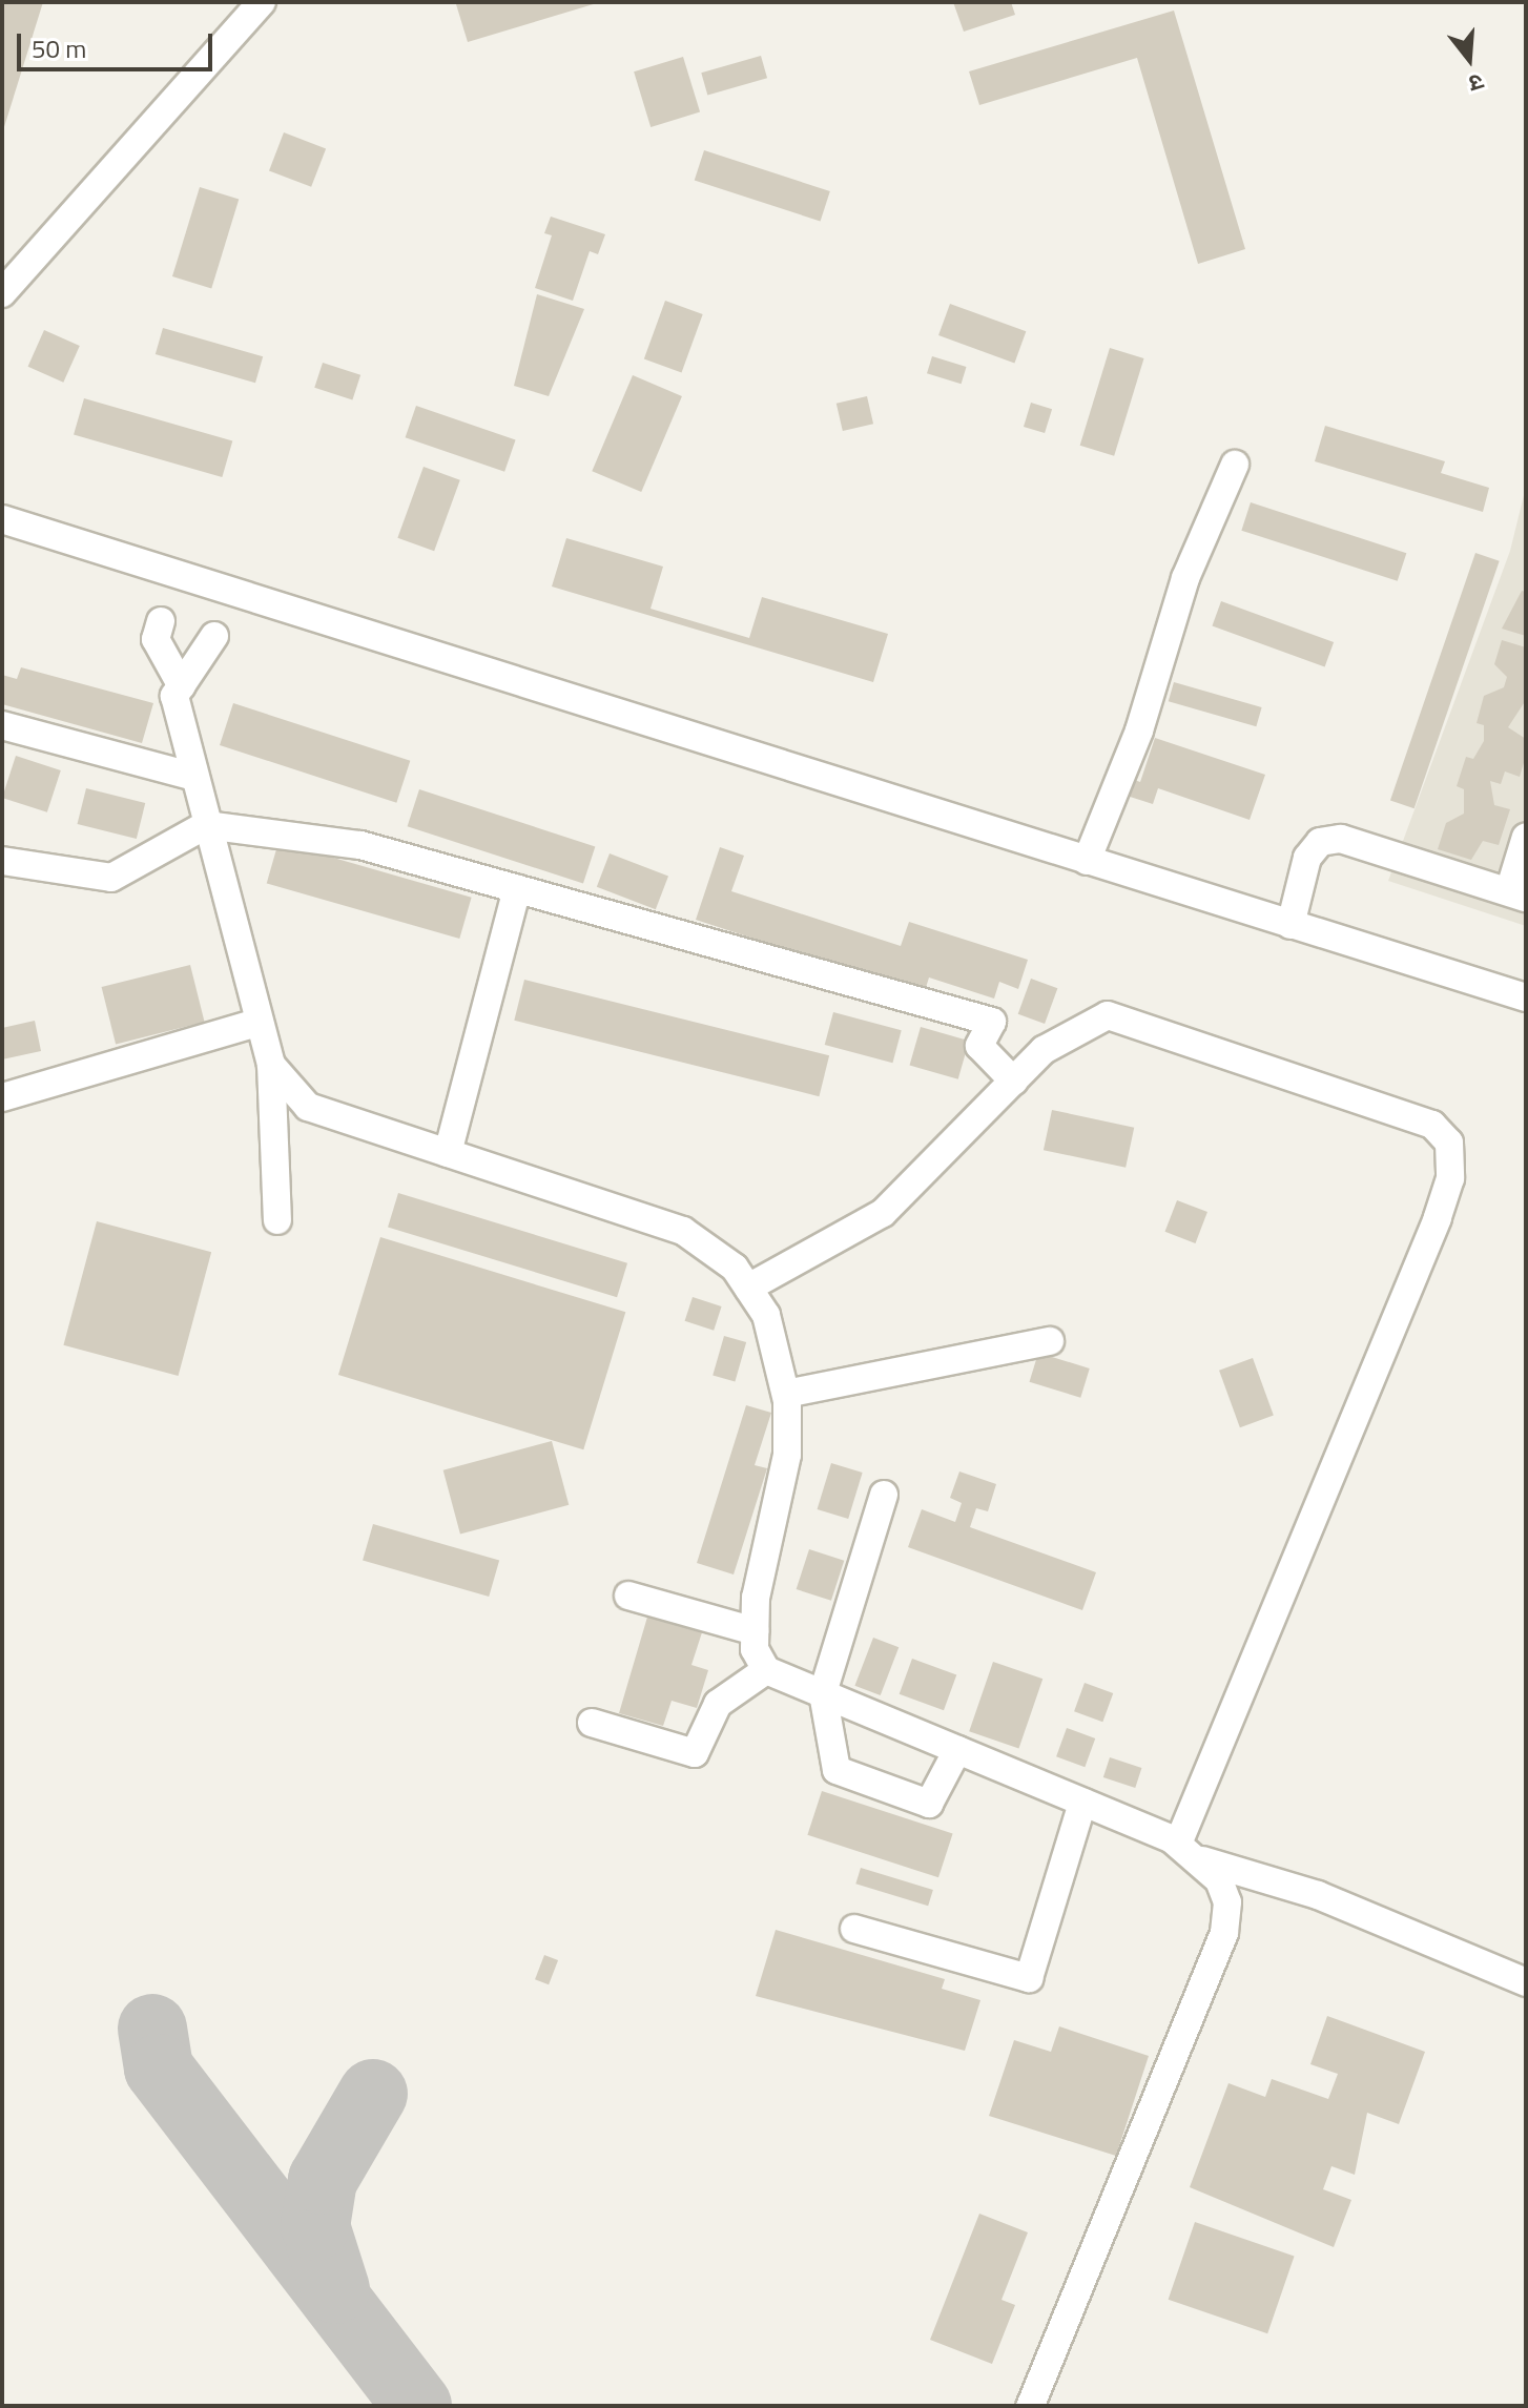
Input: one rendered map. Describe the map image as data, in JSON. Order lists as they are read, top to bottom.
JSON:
{
  "scale_bar": "50 m",
  "north": "bottom"
}
